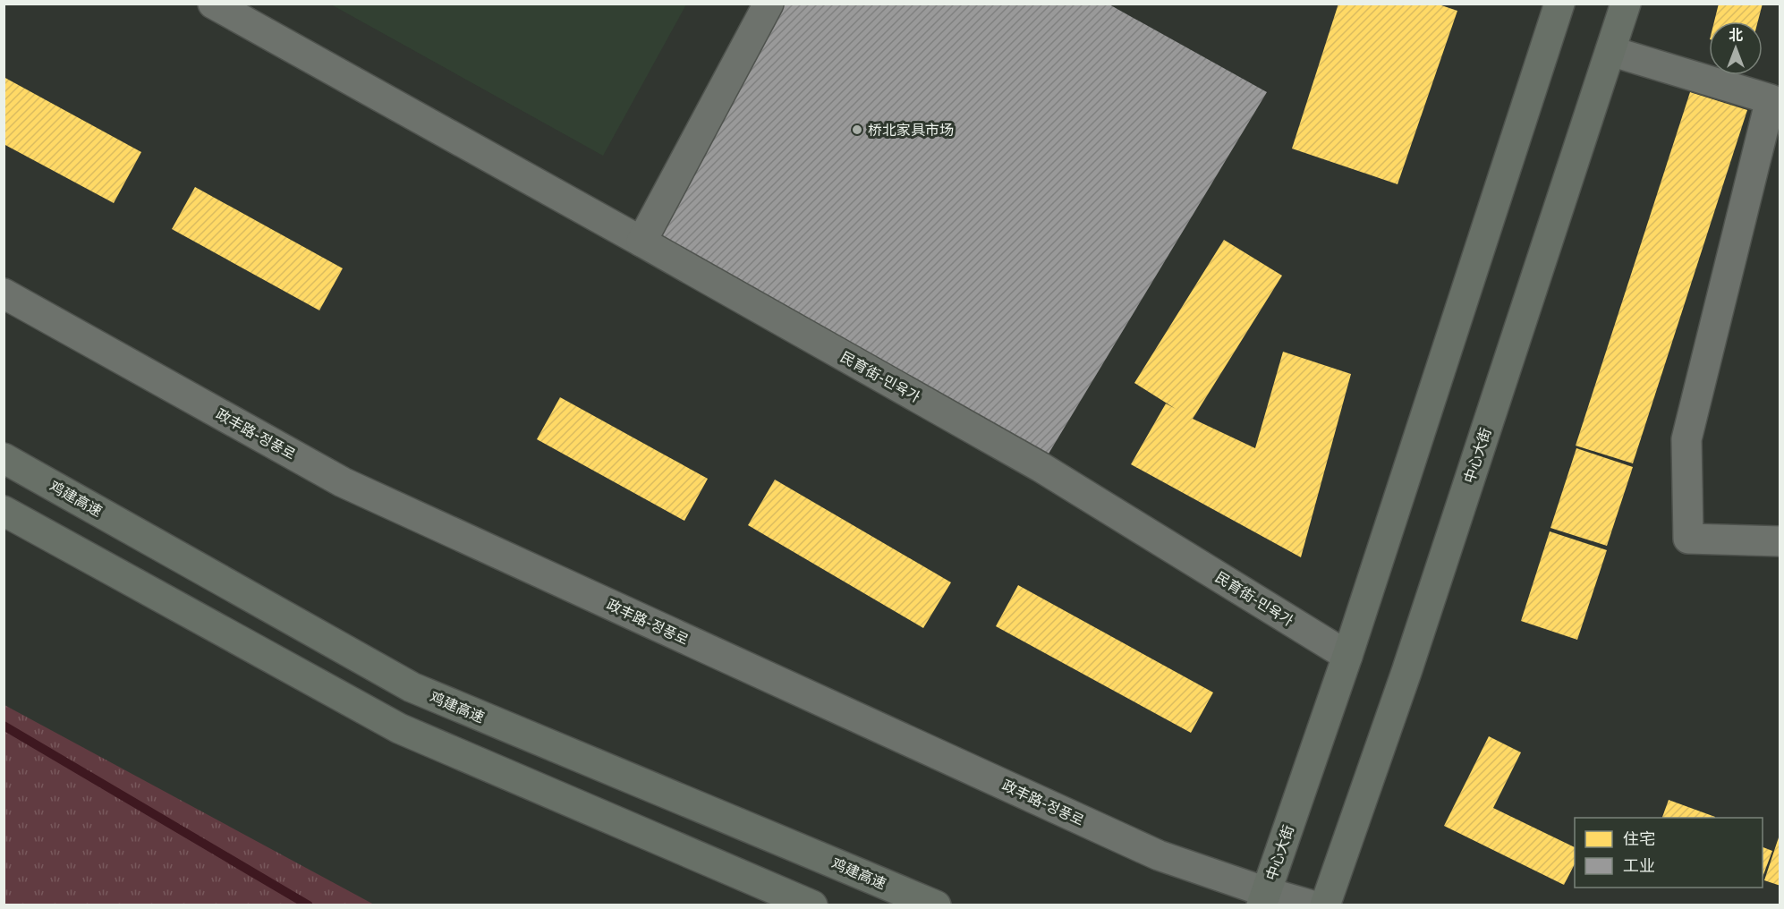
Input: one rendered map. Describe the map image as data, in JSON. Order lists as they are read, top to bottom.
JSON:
{
  "streets": {
    "highway": ["中心大街", "鸡建高速"],
    "street": ["民育街-민육가", "政丰路-정풍로"]
  },
  "crossings": [
    ["民育街-민육가", "中心大街"],
    ["政丰路-정풍로", "中心大街"]
  ],
  "places": ["桥北家具市场"],
  "legend": ["住宅", "工业"],
  "north": "top"
}
